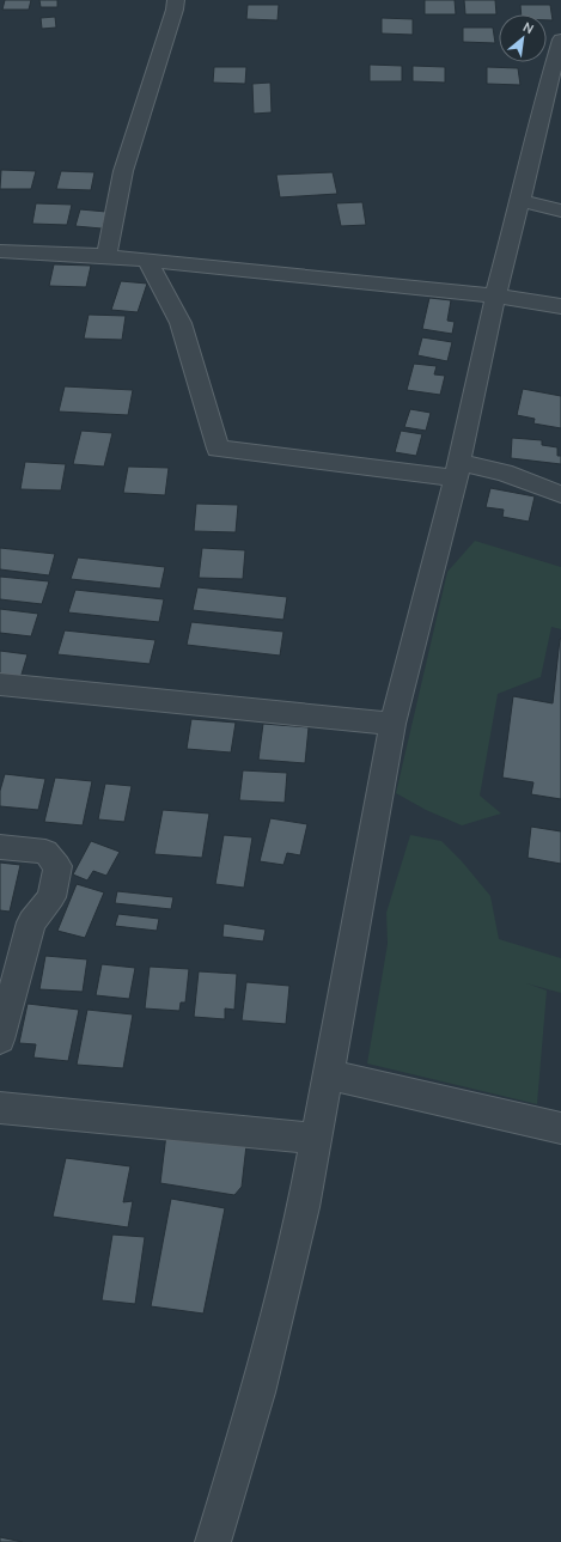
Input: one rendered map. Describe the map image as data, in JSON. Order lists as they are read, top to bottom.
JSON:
{
  "north": "top right"
}
